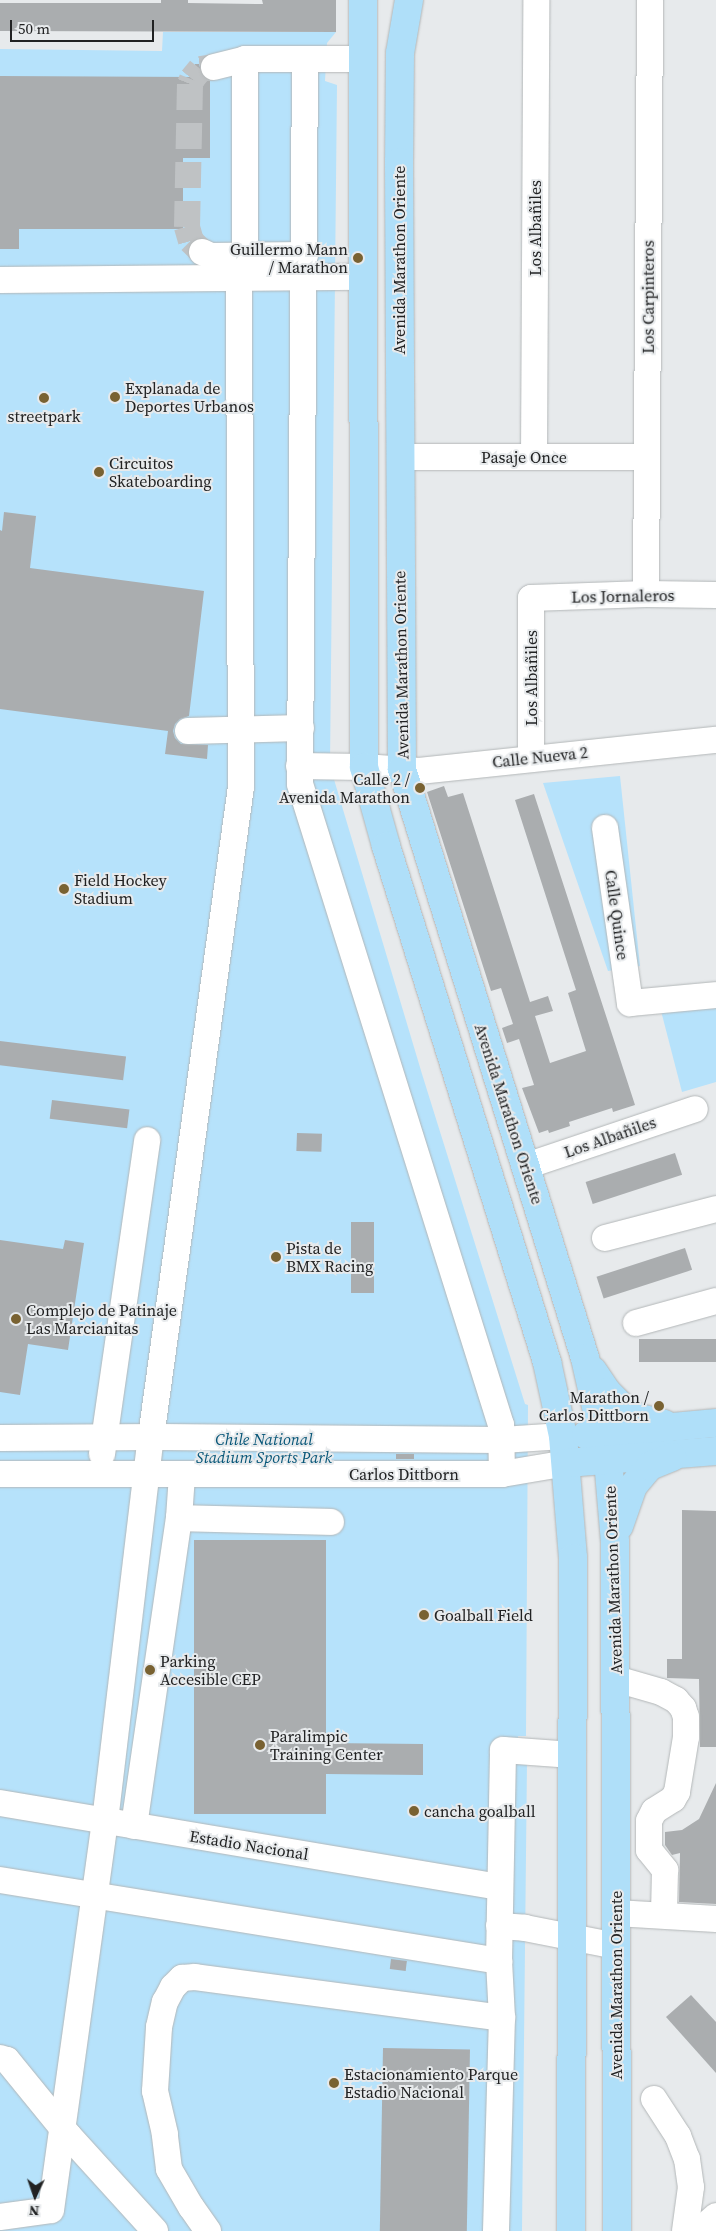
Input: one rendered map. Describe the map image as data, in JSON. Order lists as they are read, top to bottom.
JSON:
{
  "streets": {
    "main road": ["Avenida Marathon Oriente"],
    "street": [
      "Los Albañiles",
      "Los Carpinteros",
      "Pasaje Once",
      "Los Jornaleros",
      "Calle Nueva 2",
      "Calle Quince",
      "Carlos Dittborn",
      "Estadio Nacional"
    ]
  },
  "crossings": [
    ["Los Albañiles", "Avenida Marathon Oriente"],
    ["Los Albañiles", "Pasaje Once"],
    ["Los Albañiles", "Los Jornaleros"],
    ["Los Albañiles", "Calle Nueva 2"],
    ["Avenida Marathon Oriente", "Pasaje Once"],
    ["Avenida Marathon Oriente", "Calle Nueva 2"],
    ["Los Carpinteros", "Pasaje Once"],
    ["Los Carpinteros", "Los Jornaleros"]
  ],
  "parks": ["Chile National Stadium Sports Park"],
  "places": [
    "Guillermo Mann / Marathon",
    "Explanada de Deportes Urbanos",
    "streetpark",
    "Circuitos Skateboarding",
    "Calle 2 / Avenida Marathon",
    "Field Hockey Stadium",
    "Pista de BMX Racing",
    "Complejo de Patinaje Las Marcianitas",
    "Marathon / Carlos Dittborn",
    "Goalball Field",
    "Parking Accesible CEP",
    "Paralimpic Training Center",
    "cancha goalball",
    "Estacionamiento Parque Estadio Nacional"
  ],
  "scale_bar": "50 m",
  "north": "bottom"
}
